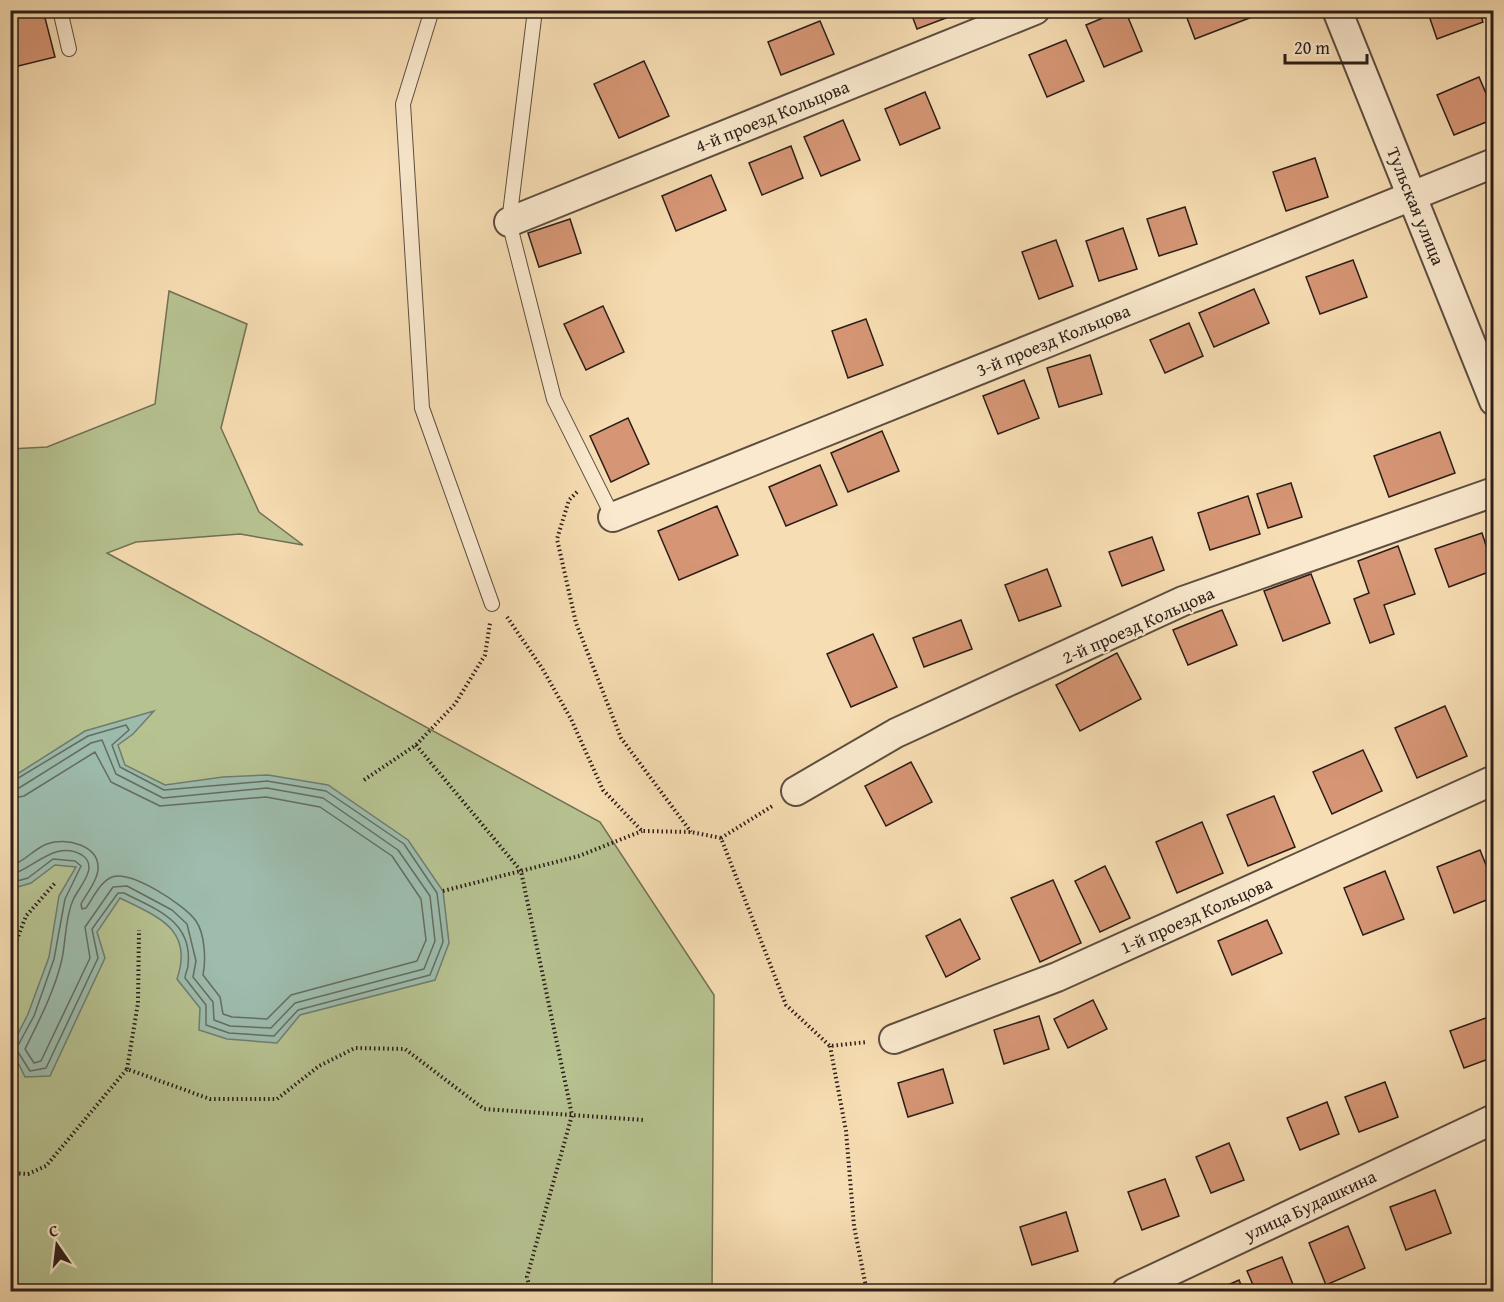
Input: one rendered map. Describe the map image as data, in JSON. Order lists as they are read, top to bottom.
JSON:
{
  "streets": {
    "street": [
      "4-й проезд Кольцова",
      "Тульская улица",
      "3-й проезд Кольцова",
      "2-й проезд Кольцова",
      "1-й проезд Кольцова",
      "улица Будашкина"
    ]
  },
  "crossings": [
    ["Тульская улица", "3-й проезд Кольцова"]
  ],
  "scale_bar": "20 m",
  "north": "top"
}
